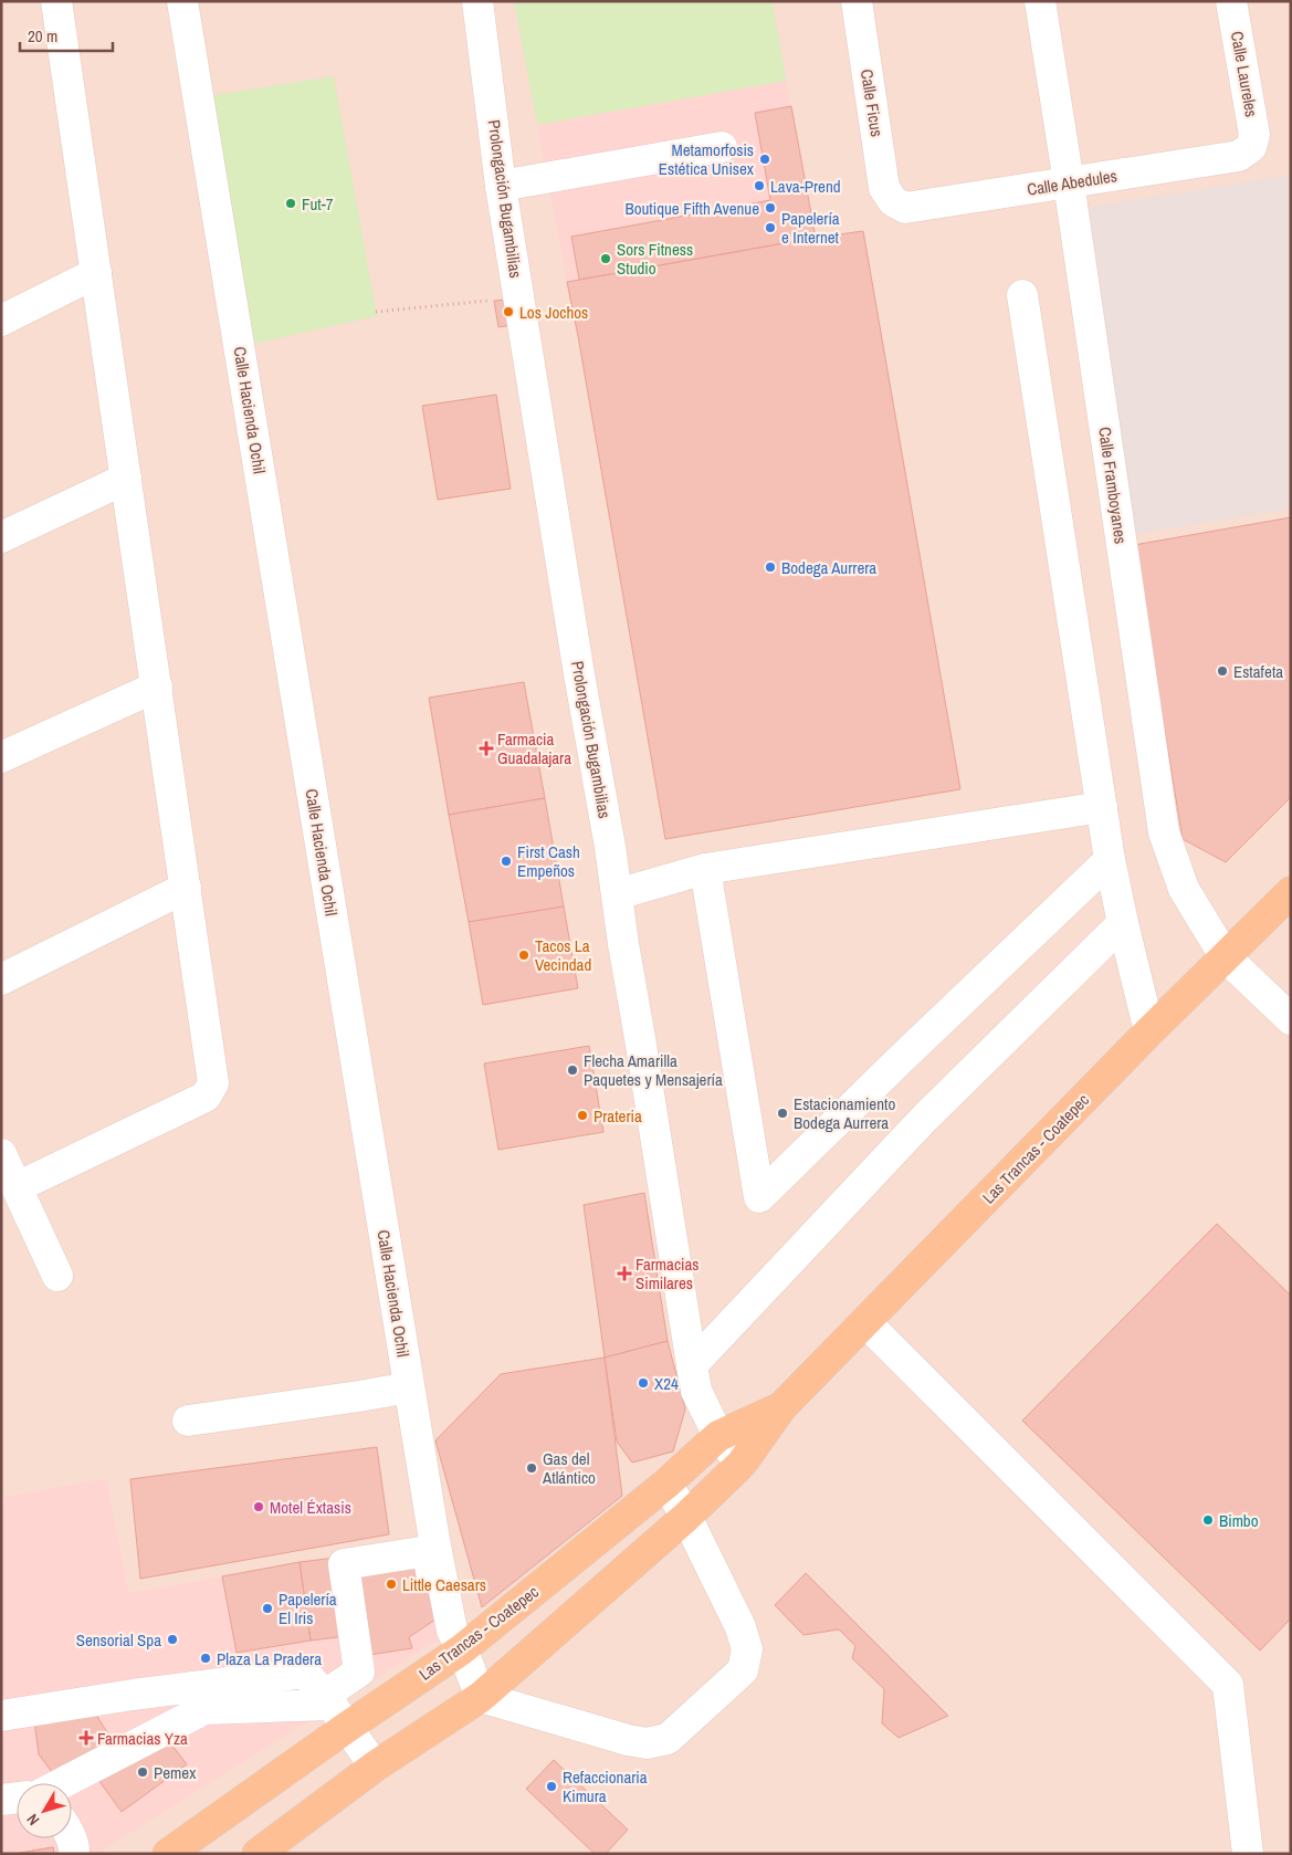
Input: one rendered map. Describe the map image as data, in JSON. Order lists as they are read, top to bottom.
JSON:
{
  "streets": {
    "main road": ["Las Trancas - Coatepec"],
    "street": [
      "Calle Laureles",
      "Calle Ficus",
      "Calle Abedules",
      "Prolongación Bugambilias",
      "Calle Hacienda Ochil",
      "Calle Framboyanes"
    ]
  },
  "crossings": [
    ["Calle Laureles", "Calle Abedules"],
    ["Calle Ficus", "Calle Abedules"],
    ["Calle Abedules", "Calle Framboyanes"],
    ["Prolongación Bugambilias", "Las Trancas - Coatepec"],
    ["Calle Hacienda Ochil", "Las Trancas - Coatepec"],
    ["Calle Framboyanes", "Las Trancas - Coatepec"]
  ],
  "places": {
    "other": [
      "Metamorfosis Estética Unisex",
      "Lava-Prend",
      "Fut-7",
      "Boutique Fifth Avenue",
      "Papelería e Internet",
      "Sors Fitness Studio",
      "Los Jochos",
      "Bodega Aurrera",
      "Estafeta",
      "First Cash Empeños",
      "Tacos La Vecindad",
      "Flecha Amarilla Paquetes y Mensajería",
      "Estacionamiento Bodega Aurrera",
      "Prateria",
      "X24",
      "Gas del Atlántico",
      "Motel Éxtasis",
      "Bimbo",
      "Little Caesars",
      "Papelería El Iris",
      "Sensorial Spa",
      "Plaza La Pradera",
      "Pemex",
      "Refaccionaria Kimura"
    ],
    "health": ["Farmacia Guadalajara", "Farmacias Similares", "Farmacias Yza"]
  },
  "scale_bar": "20 m",
  "north": "bottom left"
}
